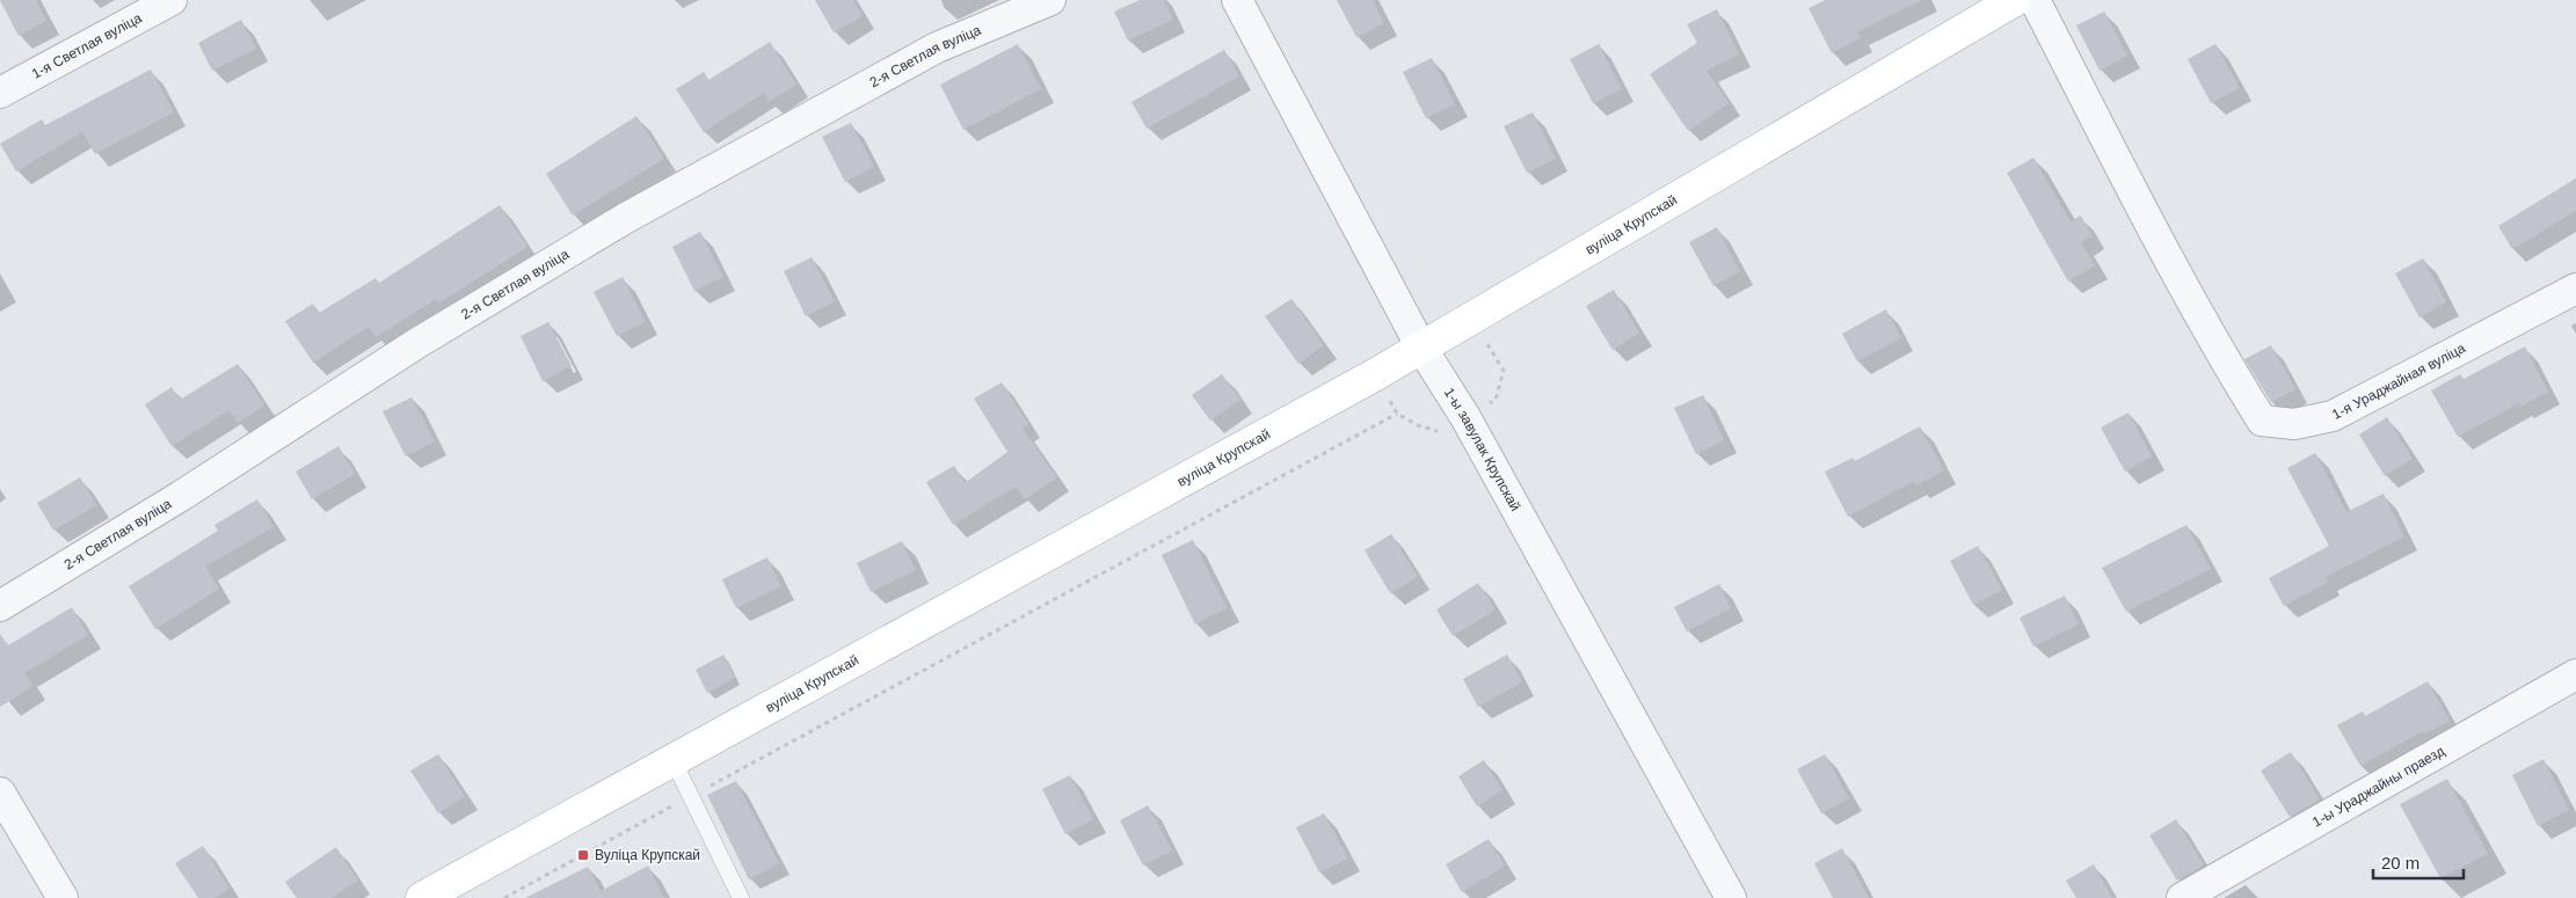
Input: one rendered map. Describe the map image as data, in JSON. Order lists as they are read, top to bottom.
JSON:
{
  "streets": {
    "main road": ["вуліца Крупскай"],
    "street": [
      "1-я Светлая вуліца",
      "2-я Светлая вуліца",
      "1-я Ураджайная вуліца",
      "1-ы завулак Крупскай",
      "1-ы Ураджайны праезд"
    ]
  },
  "crossings": [
    ["вуліца Крупскай", "1-ы завулак Крупскай"]
  ],
  "places": {
    "transit": ["Вуліца Крупскай"]
  },
  "scale_bar": "20 m"
}
